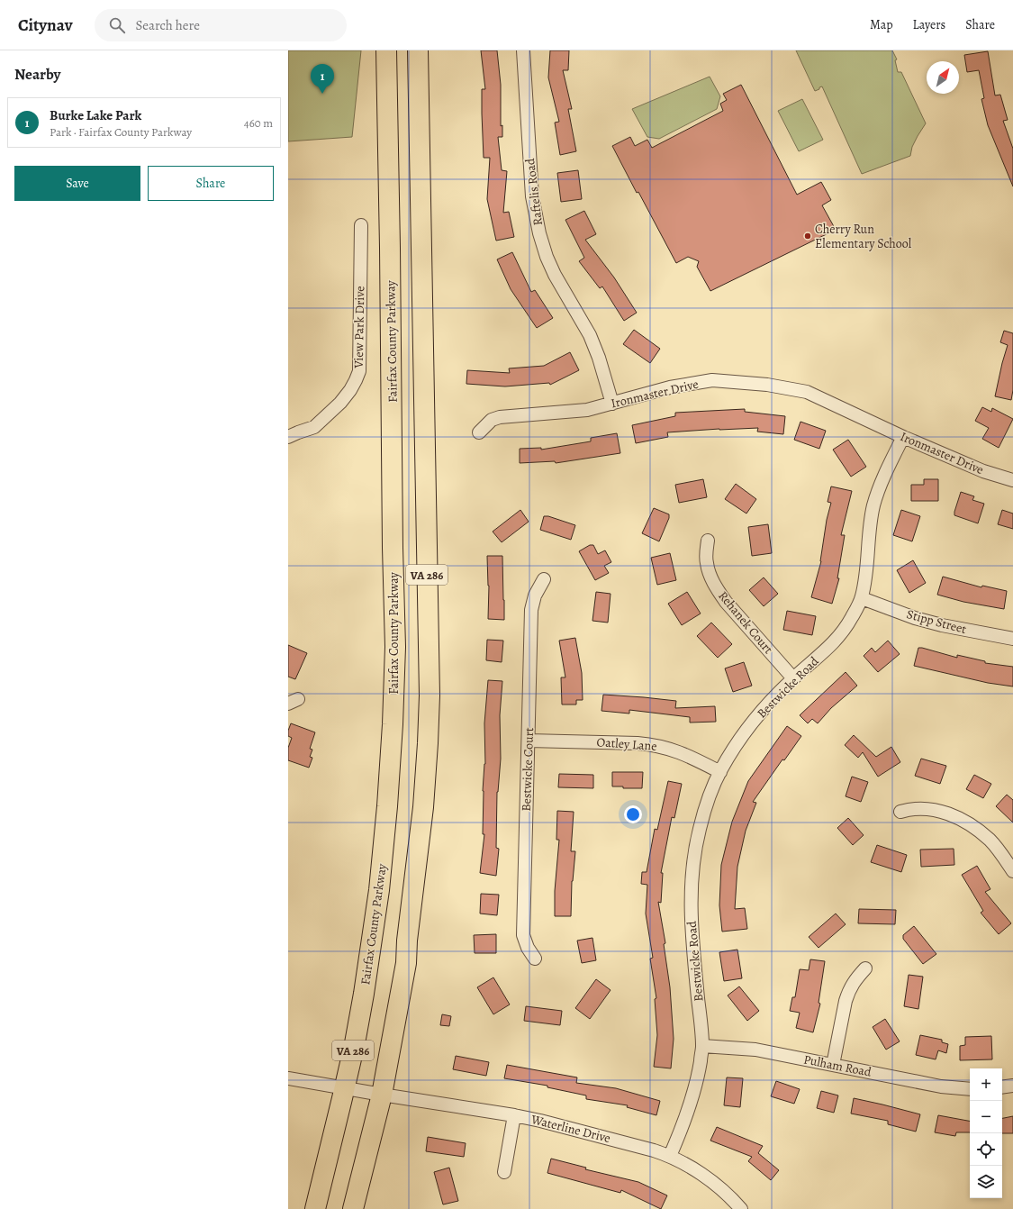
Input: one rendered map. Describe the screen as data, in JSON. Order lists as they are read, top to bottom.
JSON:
{
  "streets": {
    "highway": ["Fairfax County Parkway", "VA 286"],
    "street": [
      "Raftelis Road",
      "View Park Drive",
      "Ironmaster Drive",
      "Stipp Street",
      "Rehanek Court",
      "Bestwicke Road",
      "Oatley Lane",
      "Bestwicke Court",
      "Pulham Road",
      "Waterline Drive"
    ]
  },
  "crossings": [
    ["Raftelis Road", "Ironmaster Drive"],
    ["Fairfax County Parkway", "Waterline Drive"],
    ["Ironmaster Drive", "Bestwicke Road"],
    ["VA 286", "Waterline Drive"],
    ["Stipp Street", "Bestwicke Road"],
    ["Rehanek Court", "Bestwicke Road"],
    ["Bestwicke Road", "Oatley Lane"],
    ["Bestwicke Road", "Pulham Road"],
    ["Bestwicke Road", "Waterline Drive"],
    ["Oatley Lane", "Bestwicke Court"]
  ],
  "places": ["Cherry Run Elementary School"],
  "north": "top right",
  "page": {
    "header": "Citynav",
    "search": "Search here",
    "nav": ["Map", "Layers", "Share"],
    "heading": "Nearby",
    "pins": "1",
    "list": [
      {
        "mark": "1",
        "name": "Burke Lake Park",
        "note": "Park · Fairfax County Parkway",
        "value": "460 m"
      }
    ],
    "buttons": ["Save", "Share"],
    "map_buttons": ["+", "−"]
  }
}
